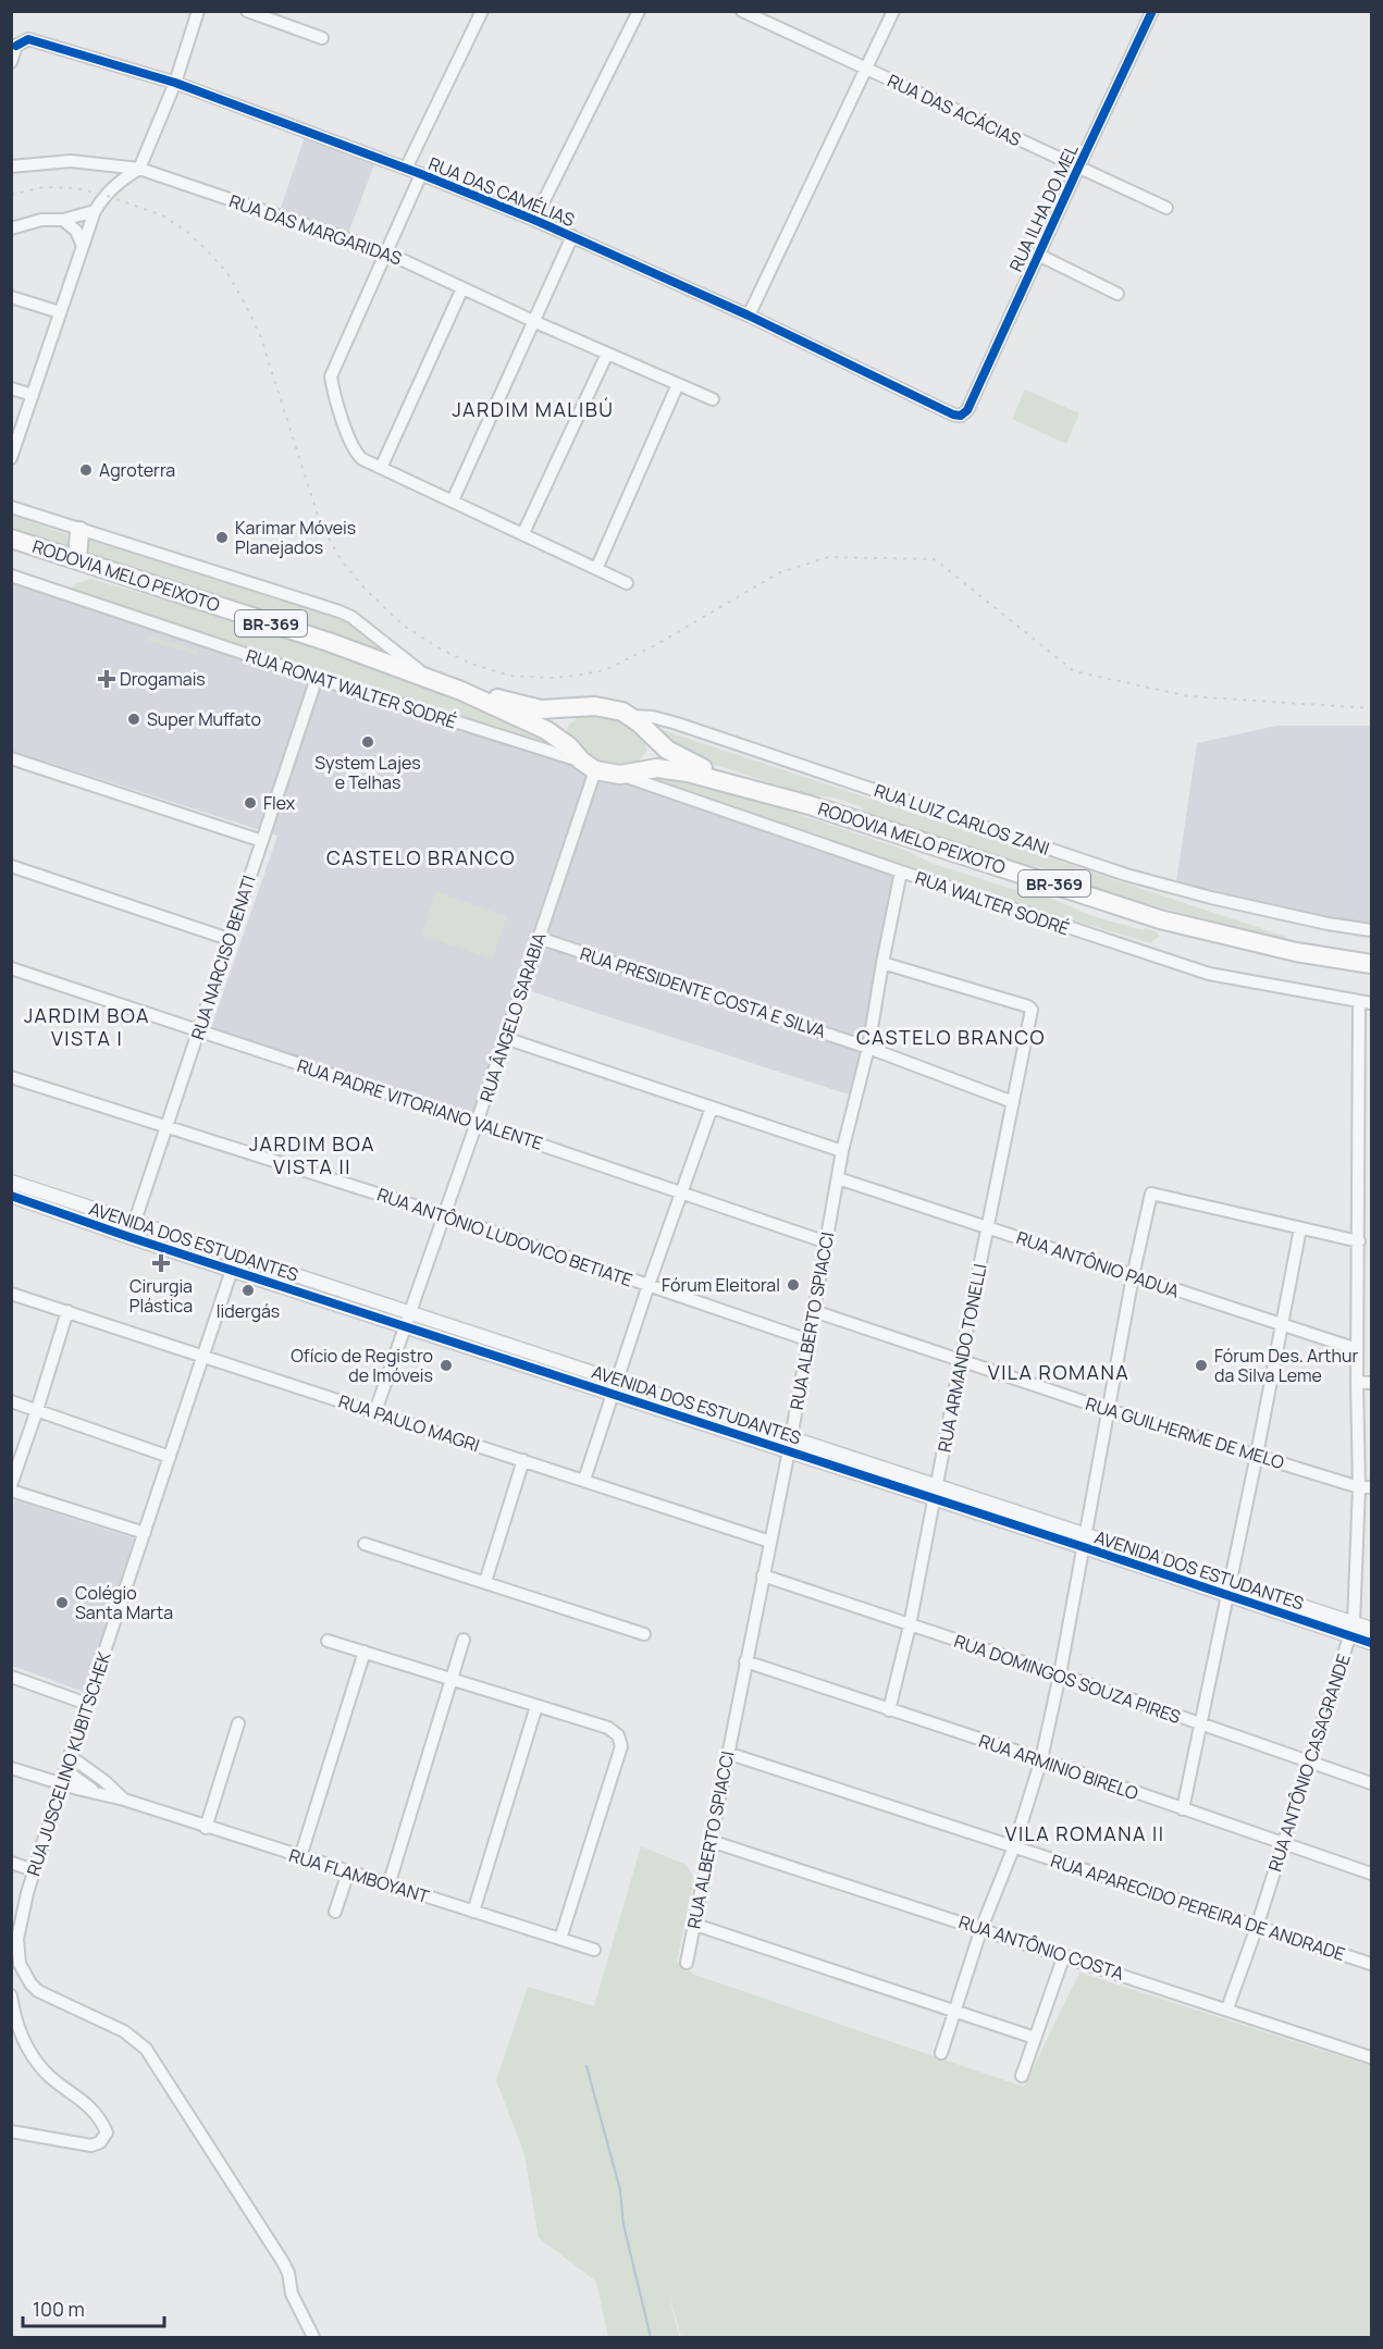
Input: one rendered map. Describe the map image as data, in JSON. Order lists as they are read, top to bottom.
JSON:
{
  "streets": {
    "main road": ["RODOVIA MELO PEIXOTO", "BR-369"],
    "street": [
      "RUA DAS ACÁCIAS",
      "RUA DAS CAMÉLIAS",
      "RUA ILHA DO MEL",
      "RUA DAS MARGARIDAS",
      "RUA RONAT WALTER SODRÉ",
      "RUA LUIZ CARLOS ZANI",
      "RUA WALTER SODRÉ",
      "RUA NARCISO BENATI",
      "RUA PRESIDENTE COSTA E SILVA",
      "RUA ÂNGELO SARABIA",
      "RUA PADRE VITORIANO VALENTE",
      "RUA ANTÔNIO LUDOVICO BETIATE",
      "AVENIDA DOS ESTUDANTES",
      "RUA ANTÔNIO PADUA",
      "RUA ALBERTO SPIACCI",
      "RUA ARMANDO TONELLI",
      "RUA PAULO MAGRI",
      "RUA GUILHERME DE MELO",
      "RUA DOMINGOS SOUZA PIRES",
      "RUA ANTÔNIO CASAGRANDE",
      "RUA JUSCELINO KUBITSCHEK",
      "RUA ARMINIO BIRELO",
      "RUA FLAMBOYANT",
      "RUA APARECIDO PEREIRA DE ANDRADE",
      "RUA ANTÔNIO COSTA"
    ]
  },
  "crossings": [
    ["RUA DAS ACÁCIAS", "RUA ILHA DO MEL"],
    ["RUA DAS CAMÉLIAS", "RUA ILHA DO MEL"],
    ["RODOVIA MELO PEIXOTO", "RUA RONAT WALTER SODRÉ"],
    ["RODOVIA MELO PEIXOTO", "RUA LUIZ CARLOS ZANI"],
    ["RODOVIA MELO PEIXOTO", "RUA WALTER SODRÉ"],
    ["RODOVIA MELO PEIXOTO", "RUA ÂNGELO SARABIA"],
    ["RUA RONAT WALTER SODRÉ", "RUA LUIZ CARLOS ZANI"],
    ["RUA RONAT WALTER SODRÉ", "RUA WALTER SODRÉ"],
    ["RUA RONAT WALTER SODRÉ", "RUA NARCISO BENATI"],
    ["RUA RONAT WALTER SODRÉ", "RUA ÂNGELO SARABIA"],
    ["RUA LUIZ CARLOS ZANI", "RUA WALTER SODRÉ"],
    ["RUA LUIZ CARLOS ZANI", "RUA ÂNGELO SARABIA"],
    ["RUA WALTER SODRÉ", "RUA ÂNGELO SARABIA"],
    ["RUA WALTER SODRÉ", "RUA ALBERTO SPIACCI"],
    ["RUA WALTER SODRÉ", "RUA ANTÔNIO CASAGRANDE"],
    ["RUA NARCISO BENATI", "RUA PADRE VITORIANO VALENTE"],
    ["RUA NARCISO BENATI", "RUA ANTÔNIO LUDOVICO BETIATE"],
    ["RUA NARCISO BENATI", "AVENIDA DOS ESTUDANTES"],
    ["RUA PRESIDENTE COSTA E SILVA", "RUA ÂNGELO SARABIA"],
    ["RUA PRESIDENTE COSTA E SILVA", "RUA ALBERTO SPIACCI"],
    ["RUA PRESIDENTE COSTA E SILVA", "RUA ARMANDO TONELLI"],
    ["RUA ÂNGELO SARABIA", "RUA PADRE VITORIANO VALENTE"],
    ["RUA ÂNGELO SARABIA", "RUA ANTÔNIO LUDOVICO BETIATE"],
    ["RUA ÂNGELO SARABIA", "AVENIDA DOS ESTUDANTES"],
    ["RUA ÂNGELO SARABIA", "RUA PAULO MAGRI"],
    ["RUA PADRE VITORIANO VALENTE", "RUA ALBERTO SPIACCI"],
    ["RUA ANTÔNIO LUDOVICO BETIATE", "RUA ALBERTO SPIACCI"],
    ["AVENIDA DOS ESTUDANTES", "RUA ALBERTO SPIACCI"],
    ["AVENIDA DOS ESTUDANTES", "RUA ARMANDO TONELLI"],
    ["AVENIDA DOS ESTUDANTES", "RUA ANTÔNIO CASAGRANDE"],
    ["AVENIDA DOS ESTUDANTES", "RUA JUSCELINO KUBITSCHEK"],
    ["RUA ANTÔNIO PADUA", "RUA ALBERTO SPIACCI"],
    ["RUA ANTÔNIO PADUA", "RUA ARMANDO TONELLI"],
    ["RUA ANTÔNIO PADUA", "RUA ANTÔNIO CASAGRANDE"],
    ["RUA ALBERTO SPIACCI", "RUA ARMANDO TONELLI"],
    ["RUA ALBERTO SPIACCI", "RUA PAULO MAGRI"],
    ["RUA ALBERTO SPIACCI", "RUA GUILHERME DE MELO"],
    ["RUA ALBERTO SPIACCI", "RUA DOMINGOS SOUZA PIRES"],
    ["RUA ALBERTO SPIACCI", "RUA ARMINIO BIRELO"],
    ["RUA ALBERTO SPIACCI", "RUA APARECIDO PEREIRA DE ANDRADE"],
    ["RUA ALBERTO SPIACCI", "RUA ANTÔNIO COSTA"],
    ["RUA ARMANDO TONELLI", "RUA GUILHERME DE MELO"],
    ["RUA ARMANDO TONELLI", "RUA DOMINGOS SOUZA PIRES"],
    ["RUA ARMANDO TONELLI", "RUA ARMINIO BIRELO"],
    ["RUA PAULO MAGRI", "RUA JUSCELINO KUBITSCHEK"],
    ["RUA GUILHERME DE MELO", "RUA ANTÔNIO CASAGRANDE"],
    ["RUA DOMINGOS SOUZA PIRES", "RUA ANTÔNIO CASAGRANDE"],
    ["RUA ANTÔNIO CASAGRANDE", "RUA ARMINIO BIRELO"],
    ["RUA ANTÔNIO CASAGRANDE", "RUA APARECIDO PEREIRA DE ANDRADE"],
    ["RUA ANTÔNIO CASAGRANDE", "RUA ANTÔNIO COSTA"],
    ["RUA JUSCELINO KUBITSCHEK", "RUA FLAMBOYANT"]
  ],
  "districts": [
    "JARDIM MALIBÚ",
    "CASTELO BRANCO",
    "JARDIM BOA VISTA I",
    "CASTELO BRANCO",
    "JARDIM BOA VISTA II",
    "VILA ROMANA",
    "VILA ROMANA II"
  ],
  "places": {
    "other": [
      "Agroterra",
      "Karimar Móveis Planejados",
      "Super Muffato",
      "System Lajes e Telhas",
      "Flex",
      "Fórum Eleitoral",
      "lidergás",
      "Ofício de Registro de Imóveis",
      "Fórum Des. Arthur da Silva Leme",
      "Colégio Santa Marta"
    ],
    "health": ["Drogamais", "Cirurgia Plástica"]
  },
  "scale_bar": "100 m"
}
